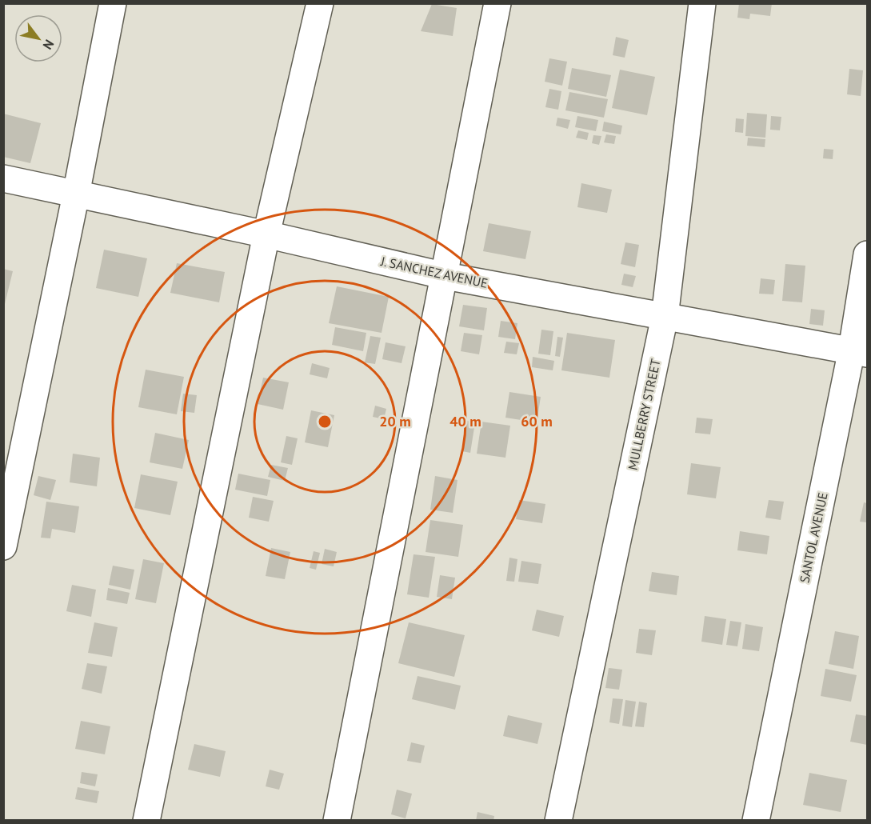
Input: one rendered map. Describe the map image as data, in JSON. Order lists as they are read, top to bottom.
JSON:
{
  "streets": {
    "street": ["J. SANCHEZ AVENUE", "MULLBERRY STREET", "SANTOL AVENUE"]
  },
  "crossings": [
    ["J. SANCHEZ AVENUE", "MULLBERRY STREET"],
    ["J. SANCHEZ AVENUE", "SANTOL AVENUE"]
  ],
  "north": "bottom right",
  "rings": ["20 m", "40 m", "60 m"]
}
